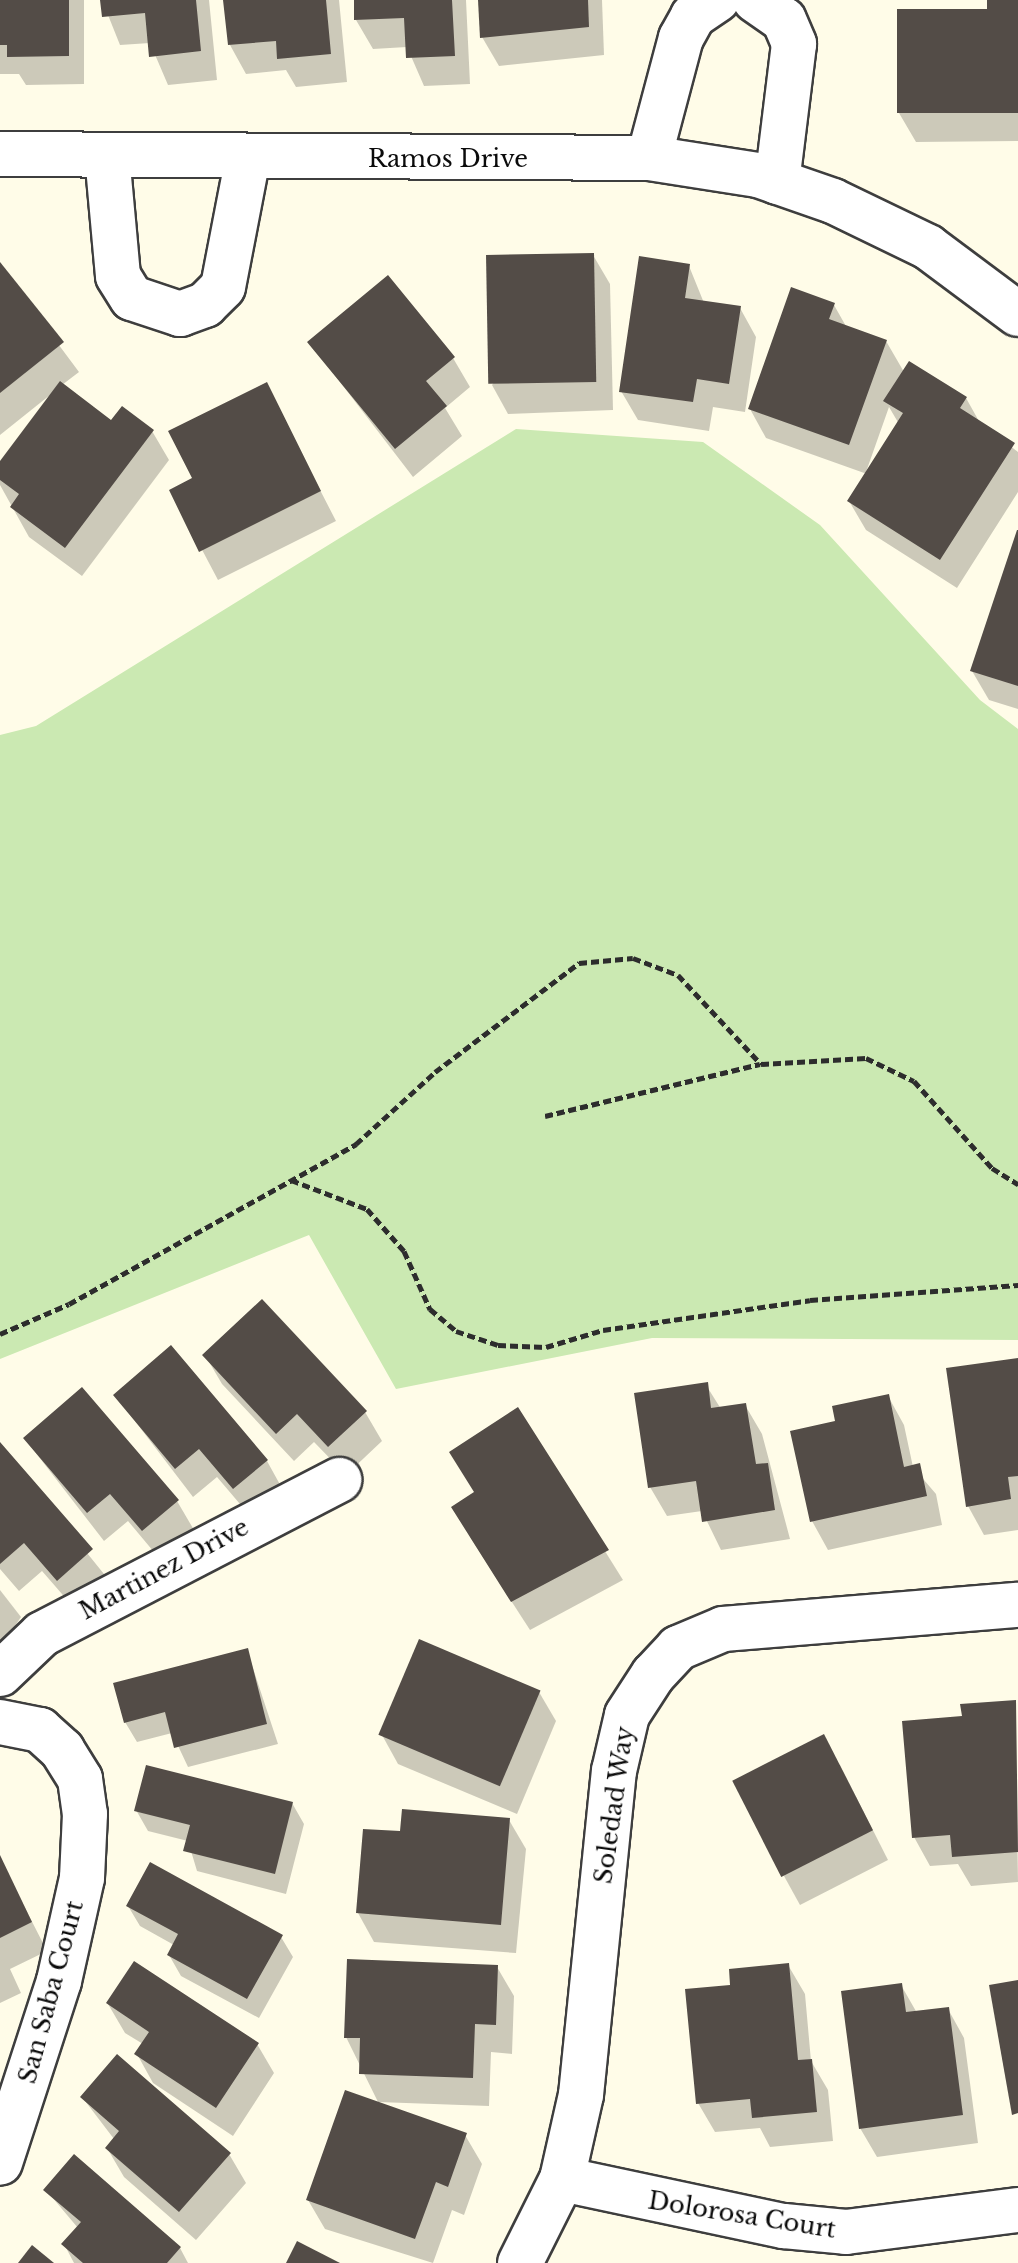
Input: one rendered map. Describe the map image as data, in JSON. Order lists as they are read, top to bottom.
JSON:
{
  "streets": {
    "street": [
      "Ramos Drive",
      "Martinez Drive",
      "Soledad Way",
      "San Saba Court",
      "Dolorosa Court"
    ]
  },
  "crossings": [
    ["Soledad Way", "Dolorosa Court"]
  ]
}
